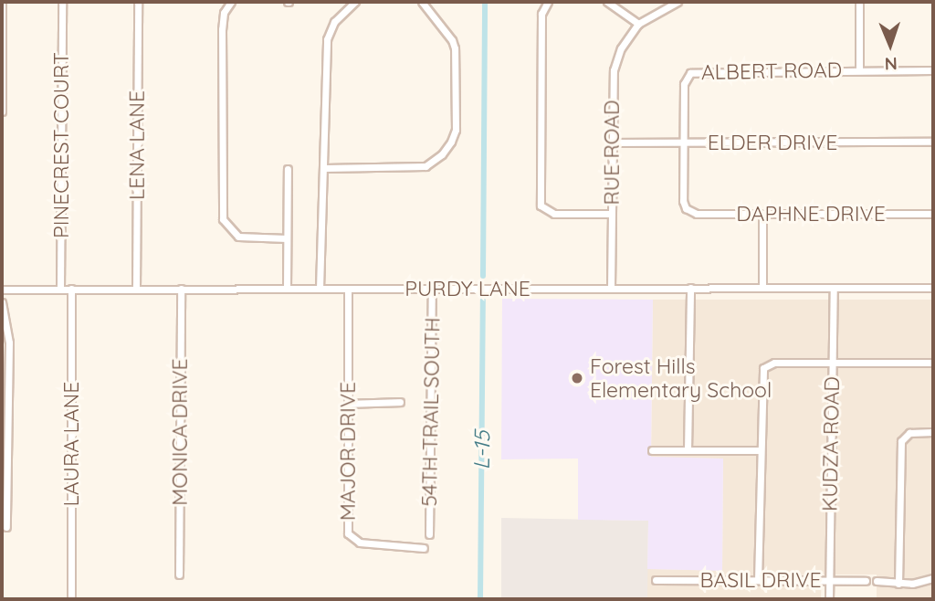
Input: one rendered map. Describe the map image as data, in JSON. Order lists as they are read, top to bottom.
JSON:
{
  "streets": {
    "street": [
      "ALBERT ROAD",
      "ELDER DRIVE",
      "PINECREST COURT",
      "LENA LANE",
      "RUE ROAD",
      "DAPHNE DRIVE",
      "PURDY LANE",
      "54TH TRAIL SOUTH",
      "MONICA DRIVE",
      "LAURA LANE",
      "KUDZA ROAD",
      "MAJOR DRIVE",
      "BASIL DRIVE"
    ]
  },
  "crossings": [
    ["ALBERT ROAD", "ELDER DRIVE"],
    ["ALBERT ROAD", "DAPHNE DRIVE"],
    ["ELDER DRIVE", "RUE ROAD"],
    ["ELDER DRIVE", "DAPHNE DRIVE"],
    ["PINECREST COURT", "PURDY LANE"],
    ["LENA LANE", "PURDY LANE"],
    ["RUE ROAD", "PURDY LANE"],
    ["PURDY LANE", "54TH TRAIL SOUTH"],
    ["PURDY LANE", "MONICA DRIVE"],
    ["PURDY LANE", "LAURA LANE"],
    ["PURDY LANE", "KUDZA ROAD"],
    ["PURDY LANE", "MAJOR DRIVE"],
    ["KUDZA ROAD", "BASIL DRIVE"]
  ],
  "water": ["L-15"],
  "places": ["Forest Hills Elementary School"],
  "north": "bottom"
}
